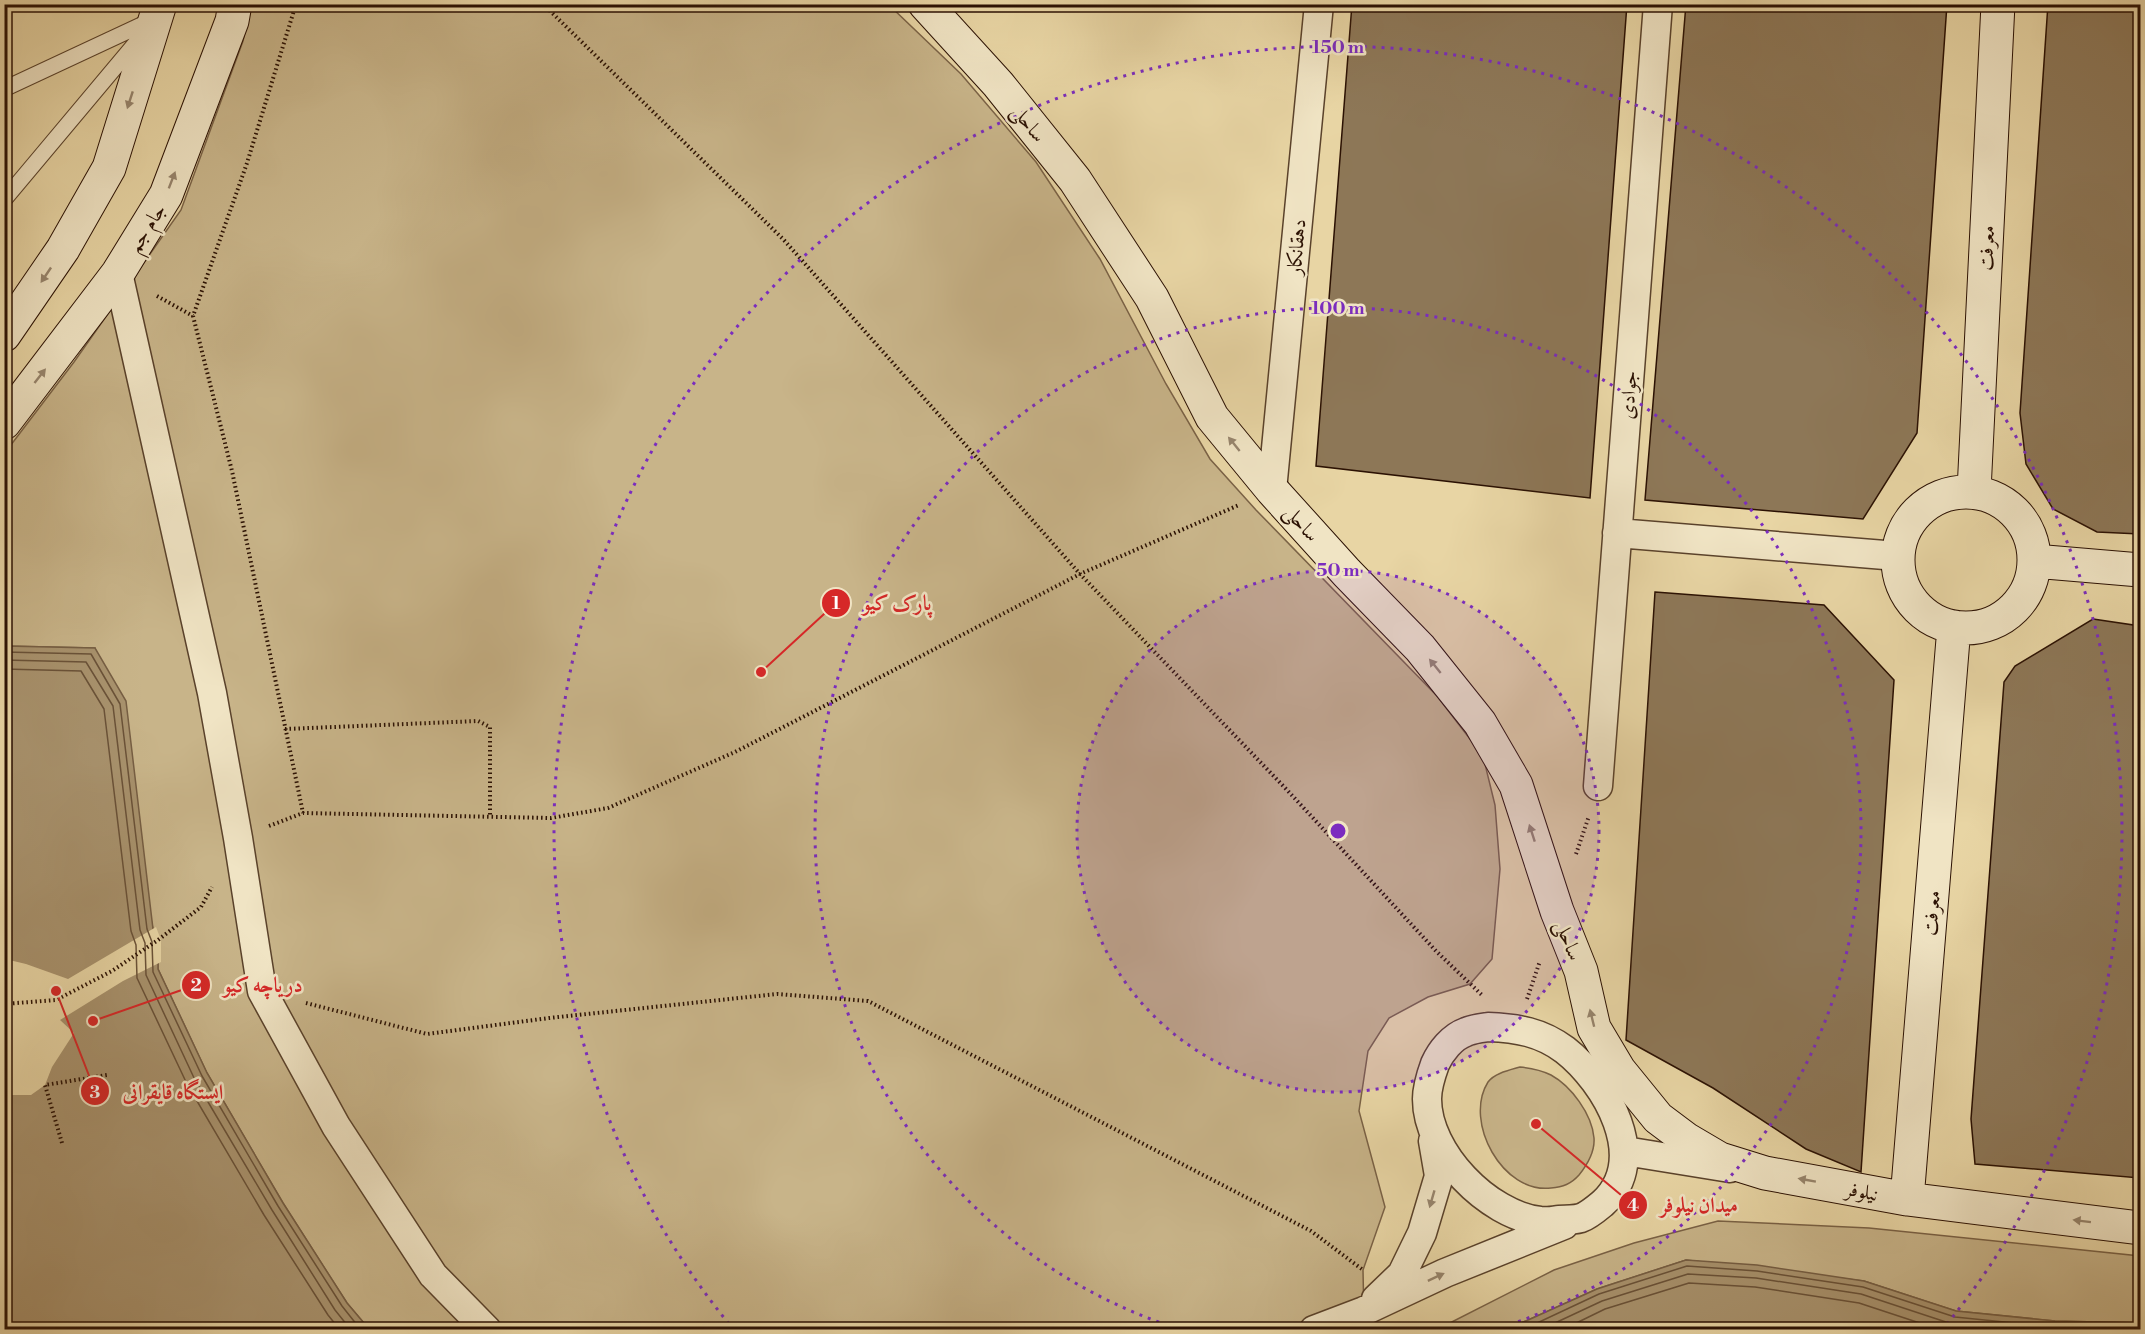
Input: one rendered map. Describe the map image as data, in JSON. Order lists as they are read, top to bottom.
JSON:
{
  "streets": {
    "street": [
      "ساحلی",
      "جام جم",
      "دهقانکار",
      "معرفت",
      "جوادی",
      "نیلوفر"
    ]
  },
  "crossings": [
    ["ساحلی", "دهقانکار"],
    ["ساحلی", "نیلوفر"],
    ["معرفت", "نیلوفر"]
  ],
  "one_way": ["ساحلی", "نیلوفر"],
  "places": [
    "پارک کیو",
    "ایستگاه قایقرانی",
    "دریاچه کیو",
    "میدان نیلوفر"
  ],
  "rings": ["150 m", "100 m", "50 m"]
}
